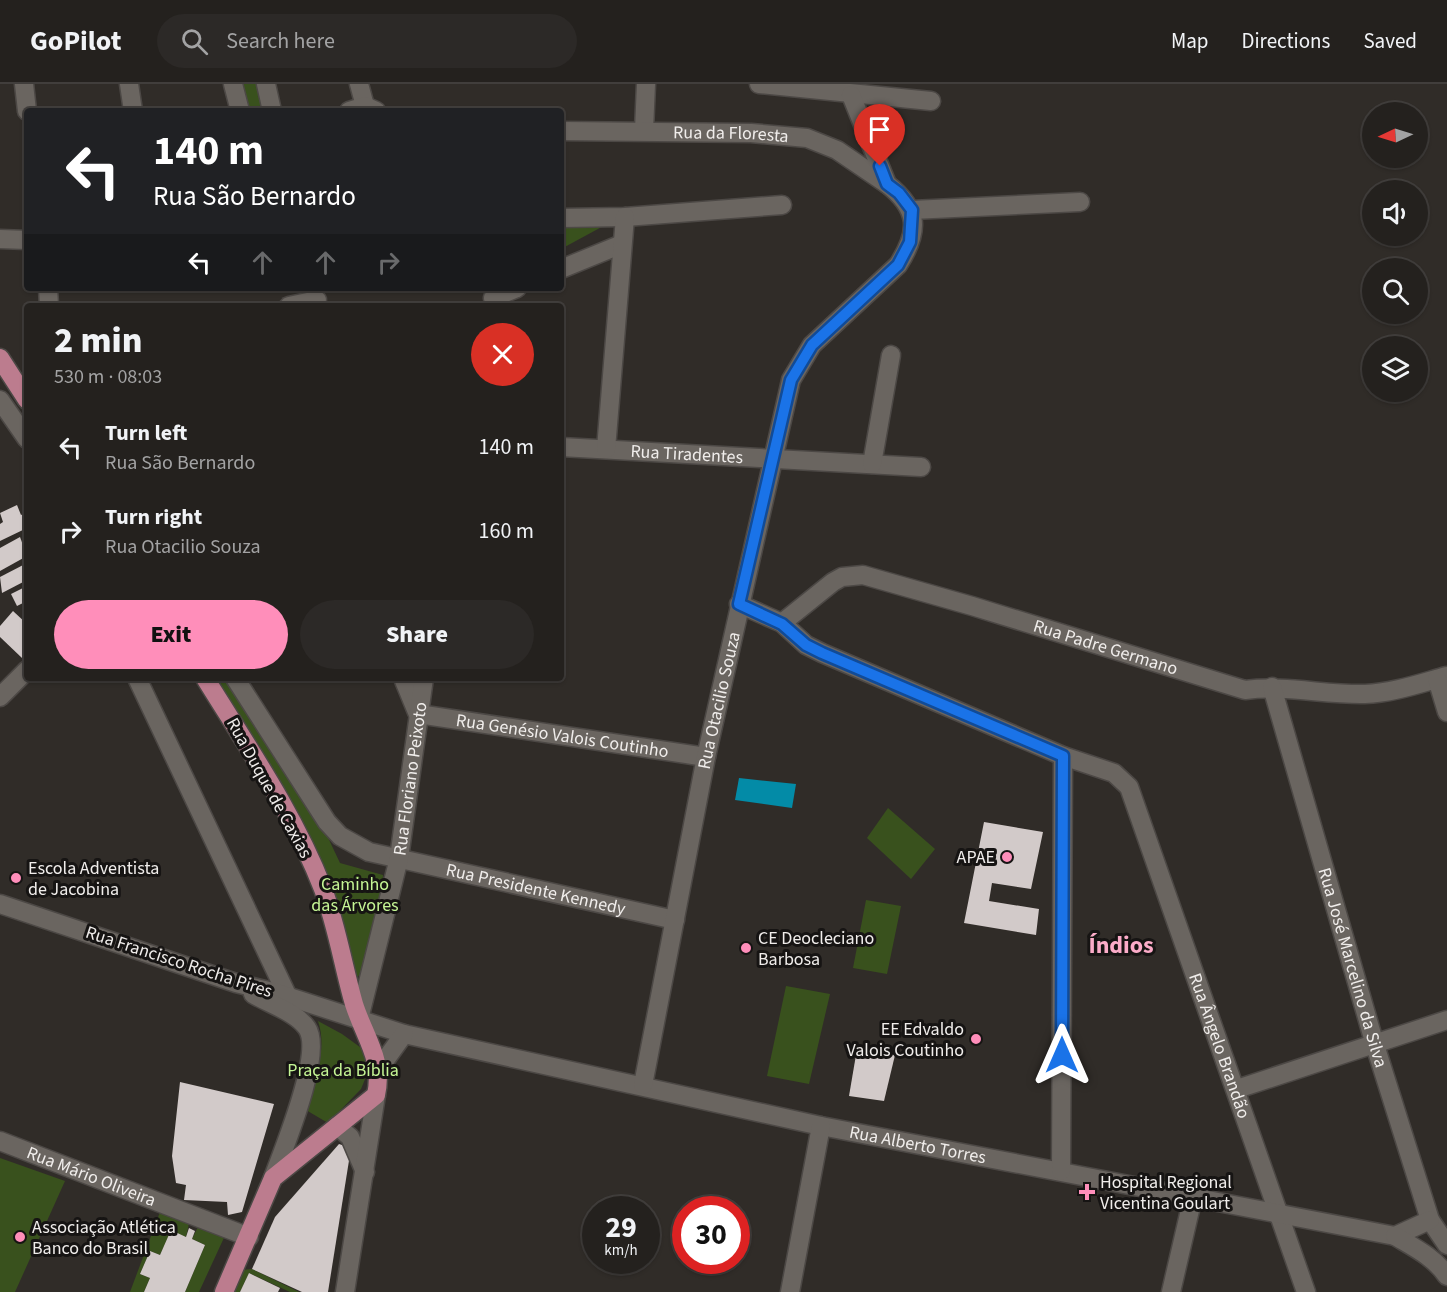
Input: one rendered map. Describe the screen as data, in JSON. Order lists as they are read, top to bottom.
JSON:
{
  "streets": {
    "main road": ["Rua Duque de Caxias"],
    "street": [
      "Rua da Floresta",
      "Rua Tiradentes",
      "Rua Padre Germano",
      "Rua Otacilio Souza",
      "Rua Genésio Valois Coutinho",
      "Rua Floriano Peixoto",
      "Rua Presidente Kennedy",
      "Rua Francisco Rocha Pires",
      "Rua José Marcelino da Silva",
      "Rua Ângelo Brandão",
      "Rua Alberto Torres",
      "Rua Mário Oliveira"
    ]
  },
  "crossings": [
    ["Rua Tiradentes", "Rua Otacilio Souza"],
    ["Rua Padre Germano", "Rua José Marcelino da Silva"],
    ["Rua Padre Germano", "Rua Ângelo Brandão"],
    ["Rua Otacilio Souza", "Rua Genésio Valois Coutinho"],
    ["Rua Otacilio Souza", "Rua Presidente Kennedy"],
    ["Rua Otacilio Souza", "Rua Ângelo Brandão"],
    ["Rua Otacilio Souza", "Rua Alberto Torres"],
    ["Rua Genésio Valois Coutinho", "Rua Floriano Peixoto"],
    ["Rua Floriano Peixoto", "Rua Duque de Caxias"],
    ["Rua Floriano Peixoto", "Rua Presidente Kennedy"],
    ["Rua Floriano Peixoto", "Rua Francisco Rocha Pires"],
    ["Rua Duque de Caxias", "Rua Presidente Kennedy"],
    ["Rua Duque de Caxias", "Rua Francisco Rocha Pires"],
    ["Rua Francisco Rocha Pires", "Rua Alberto Torres"],
    ["Rua Ângelo Brandão", "Rua Alberto Torres"]
  ],
  "districts": ["Índios"],
  "parks": ["Caminho das Árvores", "Praça da Bíblia"],
  "places": {
    "other": [
      "APAE",
      "Escola Adventista de Jacobina",
      "CE Deocleciano Barbosa",
      "EE Edvaldo Valois Coutinho",
      "Associação Atlética Banco do Brasil"
    ],
    "health": ["Hospital Regional Vicentina Goulart"]
  },
  "north": "left",
  "page": {
    "header": "GoPilot",
    "search": "Search here",
    "nav": ["Map", "Directions", "Saved"],
    "turn": ["140 m", "Rua São Bernardo"],
    "heading": ["2 min", "530 m · 08:03"],
    "list": [
      {
        "name": "Turn left",
        "note": "Rua São Bernardo",
        "value": "140 m"
      },
      {
        "name": "Turn right",
        "note": "Rua Otacilio Souza",
        "value": "160 m"
      }
    ],
    "buttons": ["Exit", "Share"],
    "speed": "29 km/h",
    "limit": "30"
  }
}
